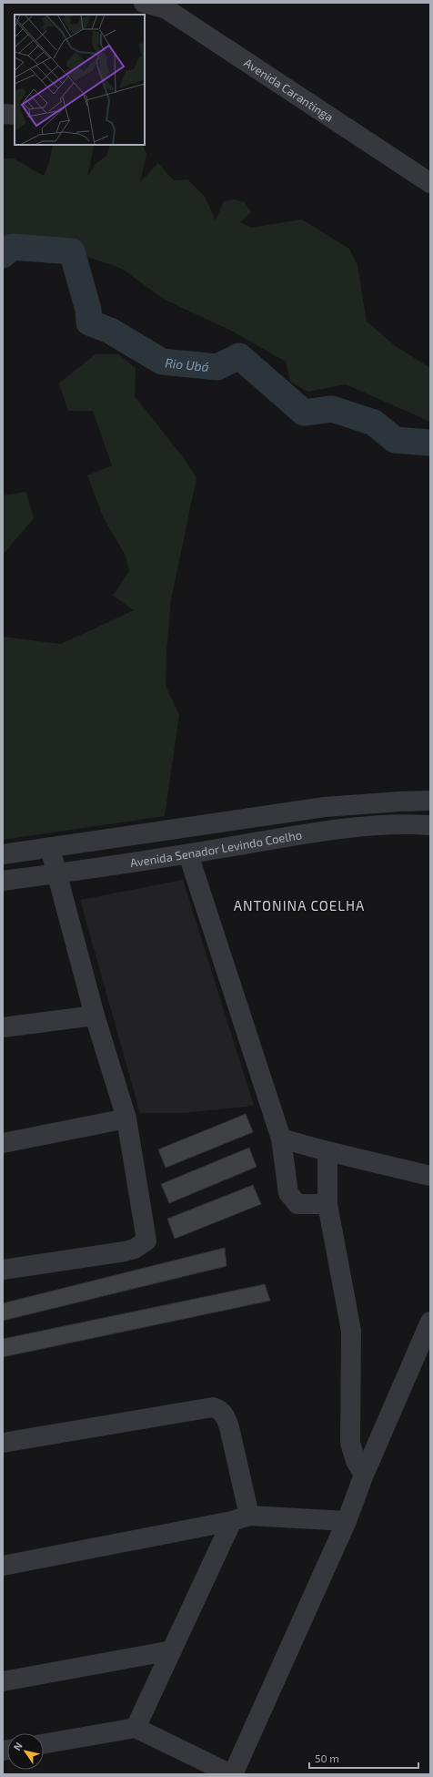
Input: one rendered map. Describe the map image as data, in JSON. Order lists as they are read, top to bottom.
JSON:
{
  "streets": {
    "street": ["Avenida Carantinga", "Avenida Senador Levindo Coelho"]
  },
  "districts": ["ANTONINA COELHA"],
  "water": ["Rio Ubá"],
  "scale_bar": "50 m",
  "north": "top left"
}
